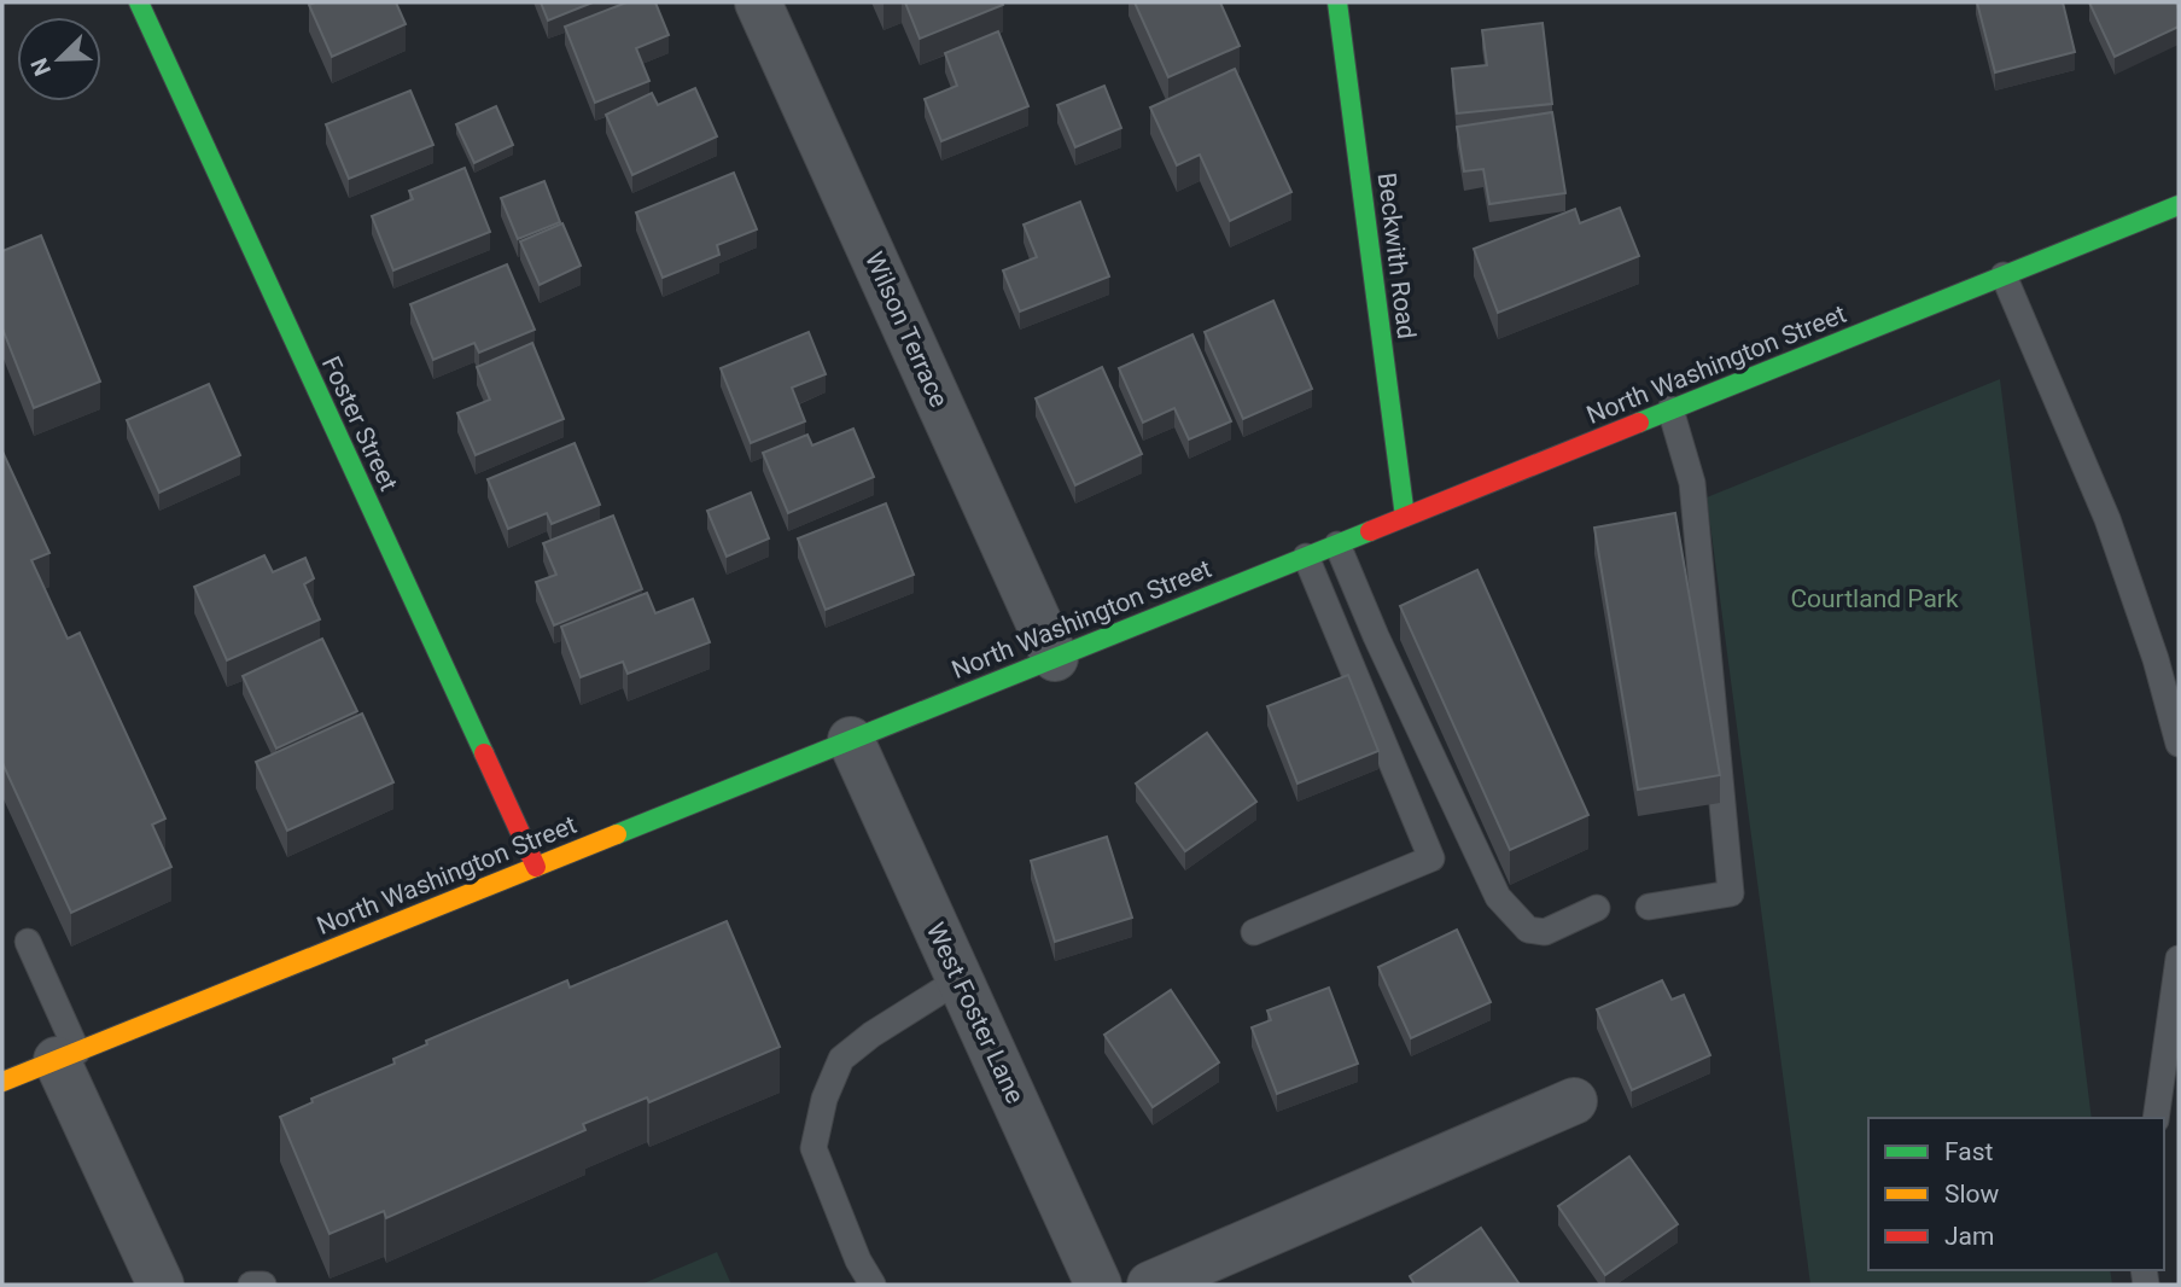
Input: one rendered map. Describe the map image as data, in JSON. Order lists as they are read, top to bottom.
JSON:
{
  "streets": {
    "street": [
      "Beckwith Road",
      "Wilson Terrace",
      "North Washington Street",
      "Foster Street",
      "West Foster Lane"
    ]
  },
  "crossings": [
    ["Beckwith Road", "North Washington Street"],
    ["Wilson Terrace", "North Washington Street"],
    ["North Washington Street", "Foster Street"],
    ["North Washington Street", "West Foster Lane"]
  ],
  "parks": ["Courtland Park"],
  "legend": ["Fast", "Slow", "Jam"],
  "north": "bottom left"
}
